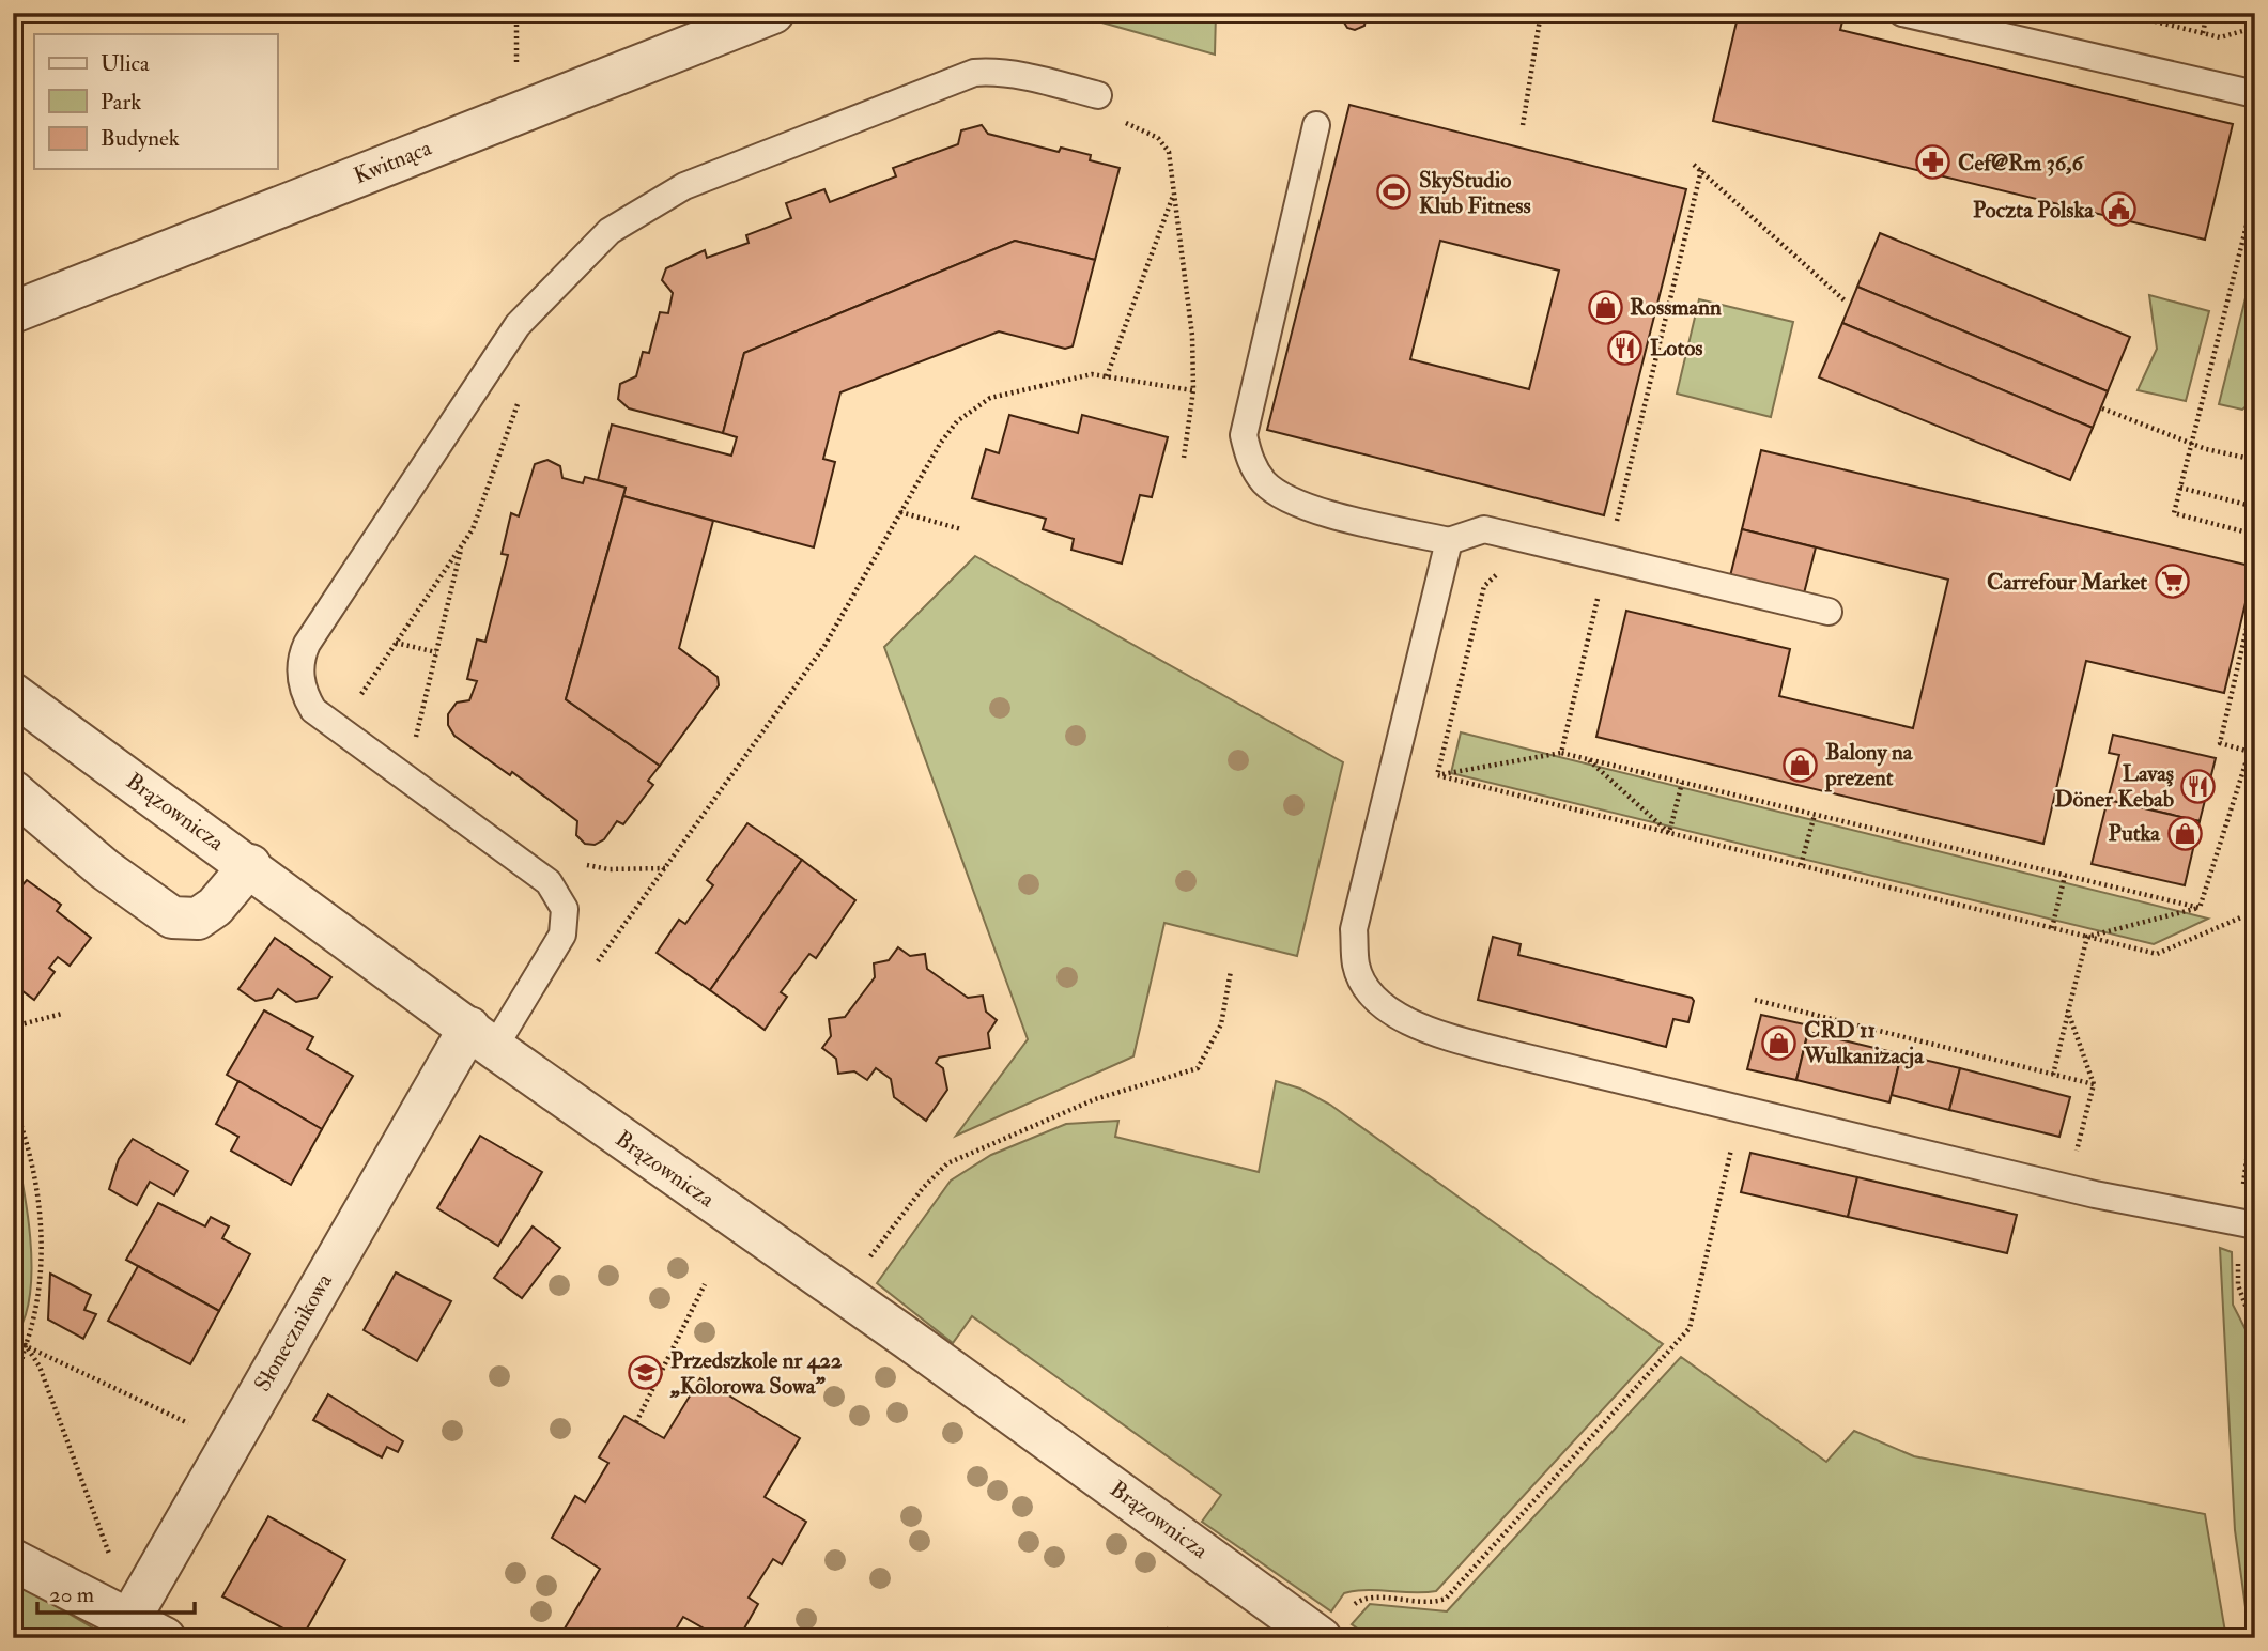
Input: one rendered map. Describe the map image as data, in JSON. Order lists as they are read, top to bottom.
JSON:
{
  "streets": {
    "street": ["Kwitnąca", "Brązownicza", "Słonecznikowa"]
  },
  "crossings": [
    ["Brązownicza", "Słonecznikowa"]
  ],
  "places": {
    "pharmacy": ["Cef@Rm 36,6"],
    "sports": ["SkyStudio Klub Fitness"],
    "public building": ["Poczta Polska"],
    "shop": [
      "Rossmann",
      "Balony na prezent",
      "Putka",
      "CRD 11 Wulkanizacja"
    ],
    "restaurant": ["Lotos", "Lavaş Döner Kebab"],
    "supermarket": ["Carrefour Market"],
    "school or university": ["Przedszkole nr 422 „Kolorowa Sowa”"]
  },
  "legend": ["Ulica", "Park", "Budynek"],
  "scale_bar": "20 m"
}
